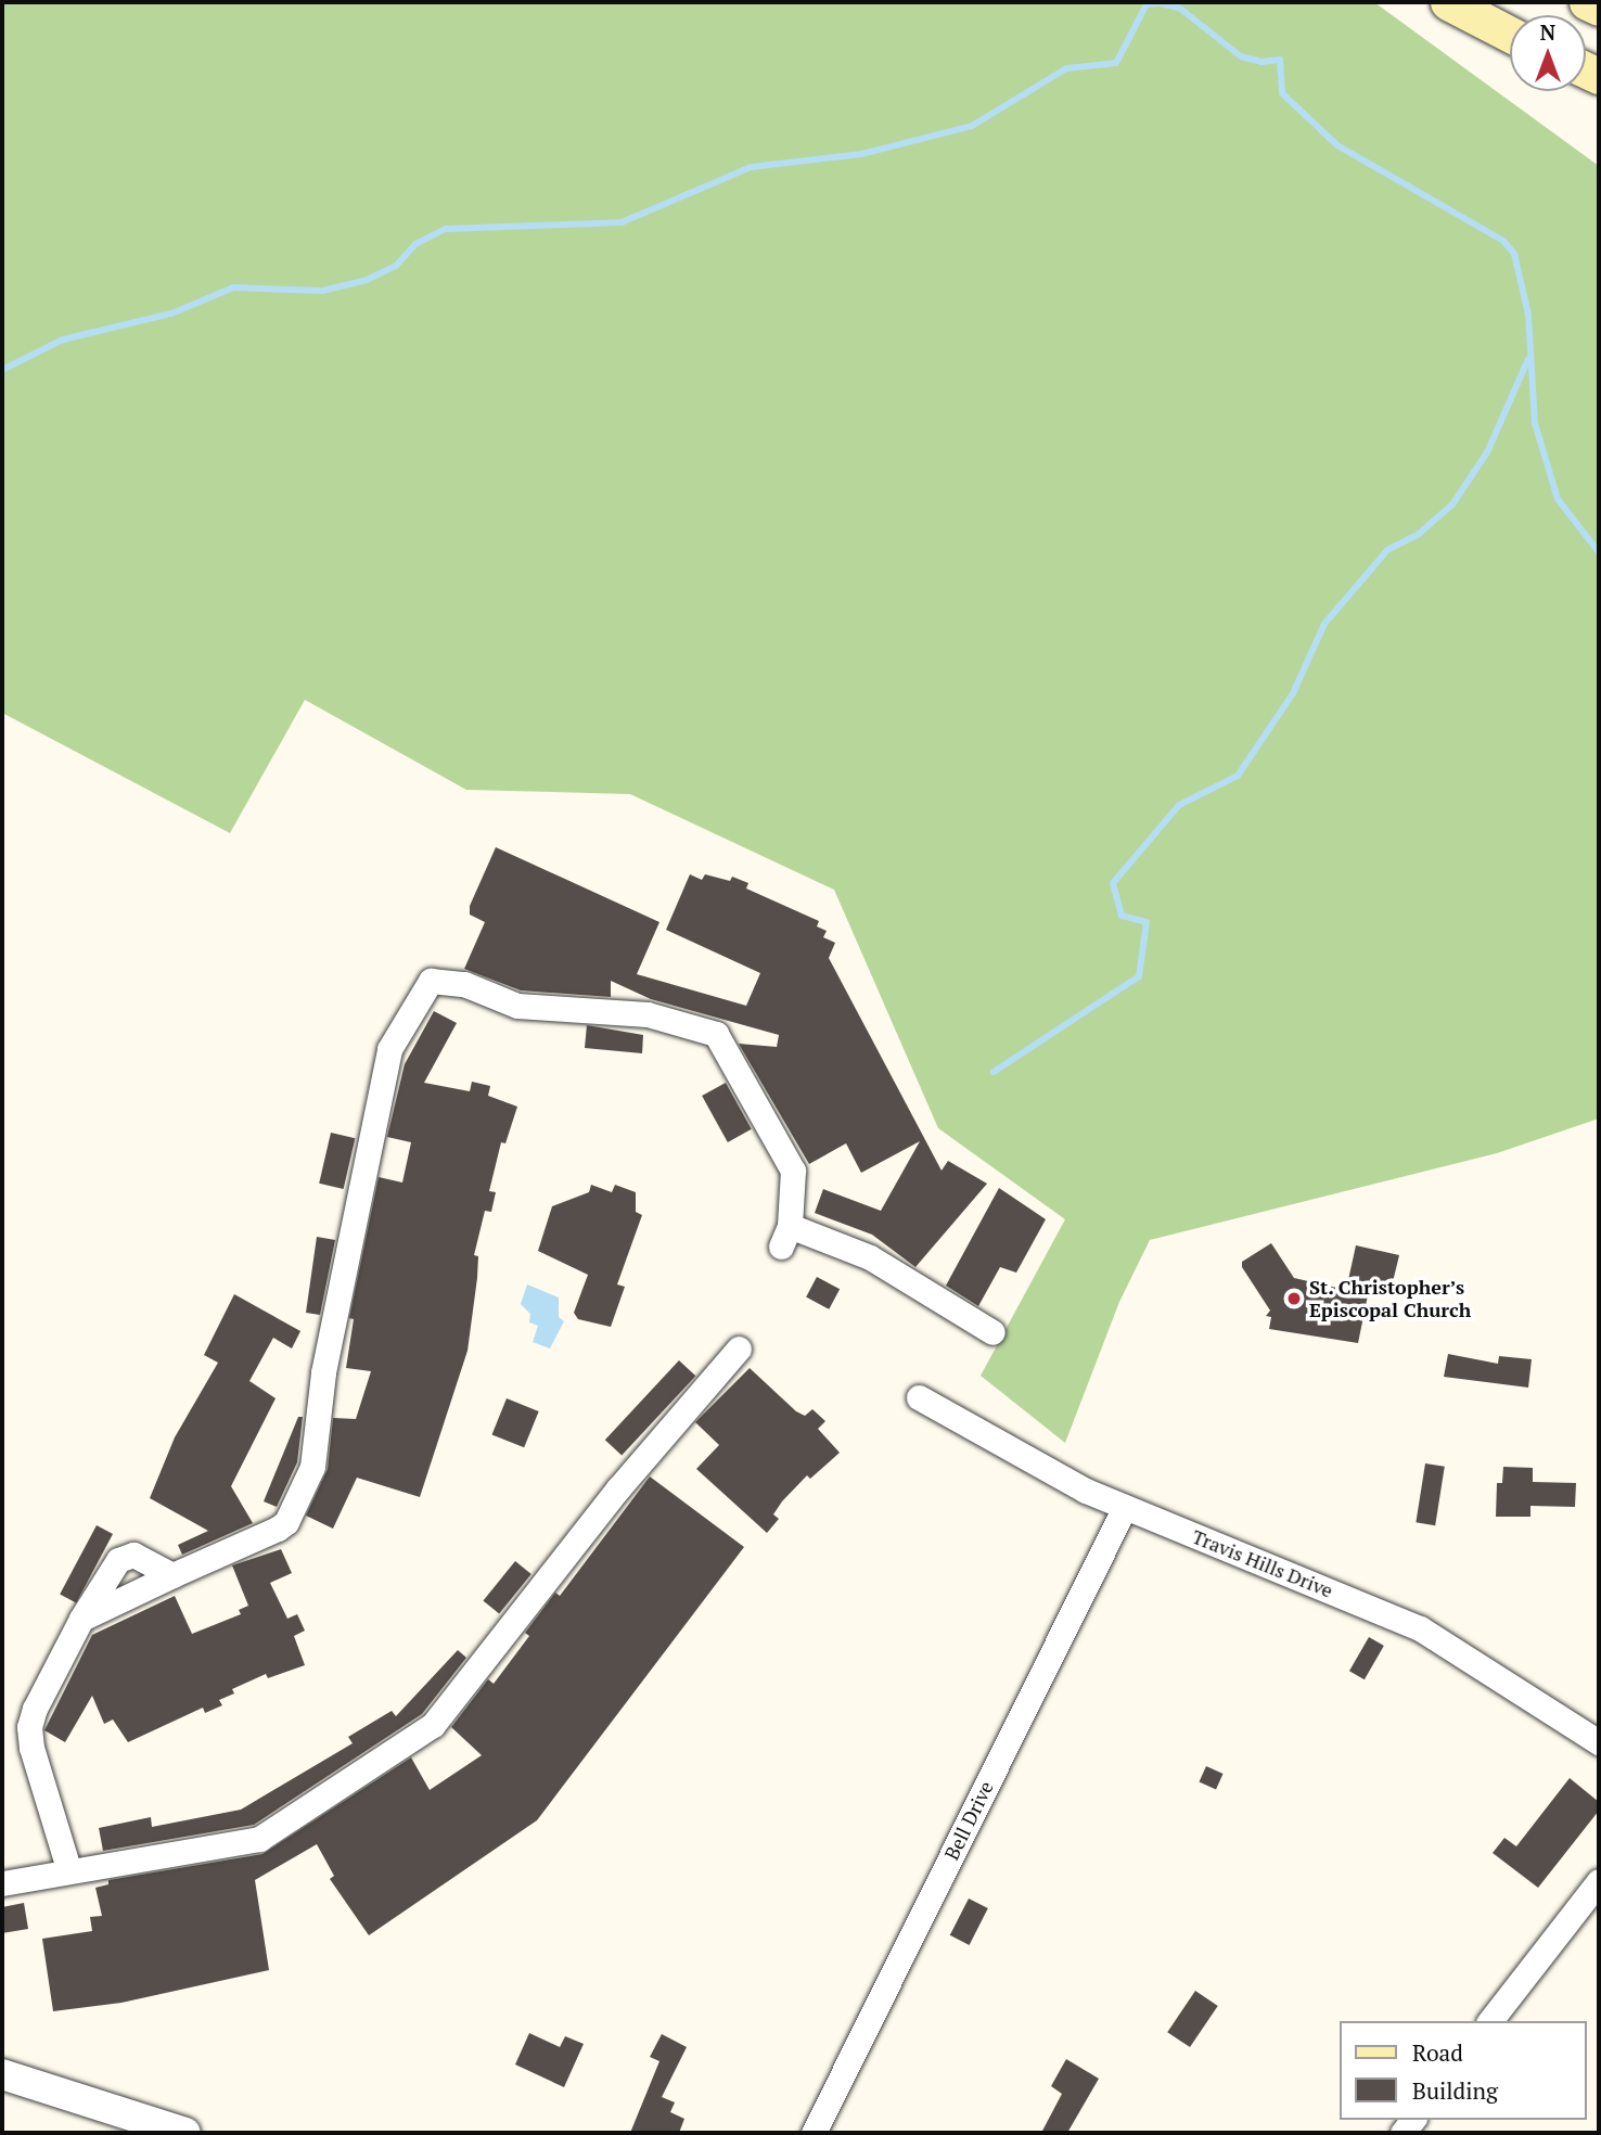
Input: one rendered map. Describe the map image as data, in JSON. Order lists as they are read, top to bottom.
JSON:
{
  "streets": {
    "street": ["Travis Hills Drive", "Bell Drive"]
  },
  "crossings": [
    ["Travis Hills Drive", "Bell Drive"]
  ],
  "places": ["St. Christopher’s Episcopal Church"],
  "legend": ["Road", "Building"],
  "north": "top"
}
